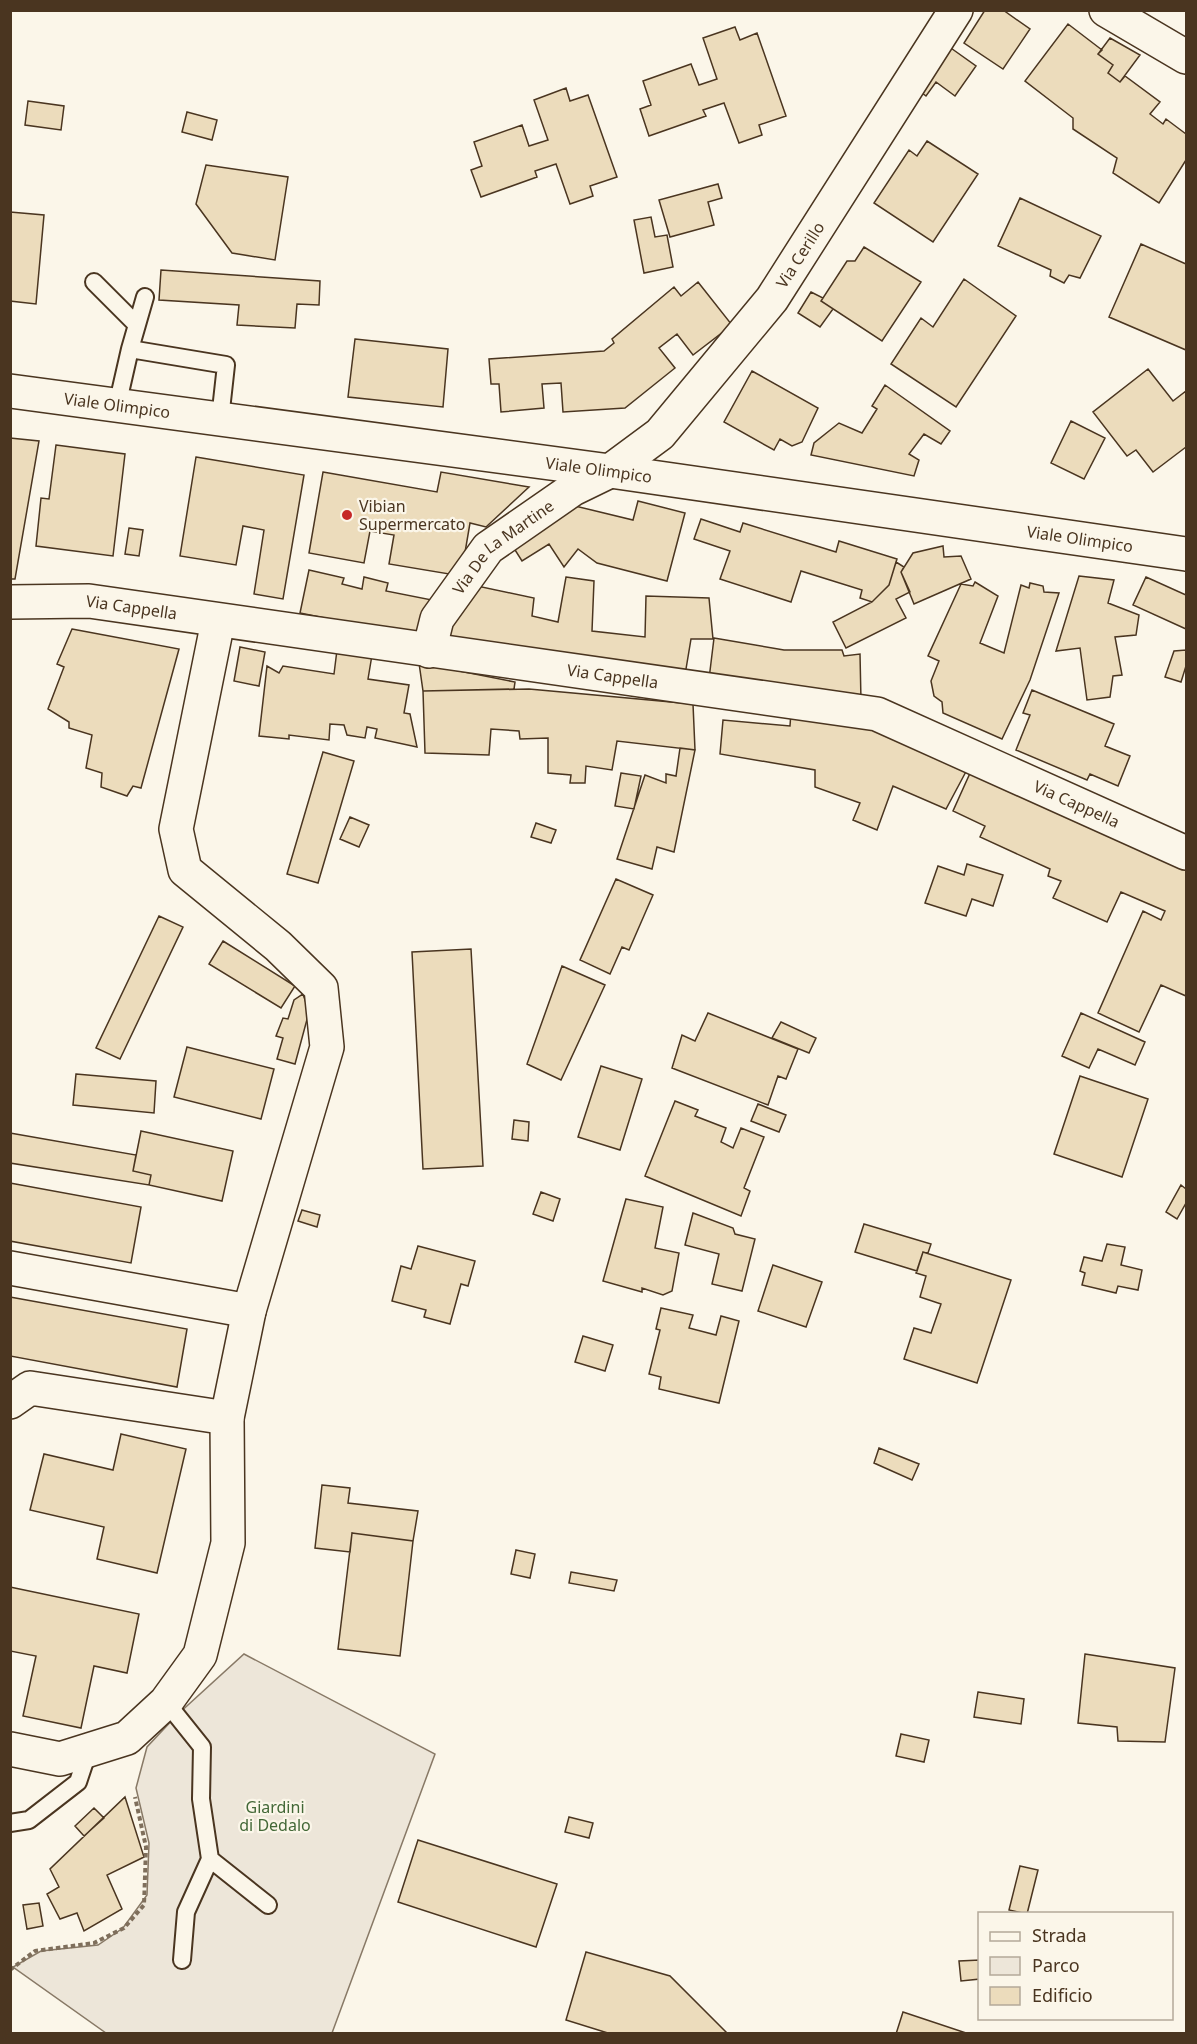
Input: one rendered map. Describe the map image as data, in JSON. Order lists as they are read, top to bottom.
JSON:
{
  "streets": {
    "street": [
      "Via Cerillo",
      "Viale Olimpico",
      "Via De La Martine",
      "Via Cappella"
    ]
  },
  "crossings": [
    ["Via Cerillo", "Viale Olimpico"],
    ["Via Cerillo", "Via De La Martine"],
    ["Viale Olimpico", "Via De La Martine"],
    ["Via De La Martine", "Via Cappella"]
  ],
  "parks": ["Giardini di Dedalo"],
  "places": ["Vibian Supermercato"],
  "legend": ["Strada", "Parco", "Edificio"]
}
